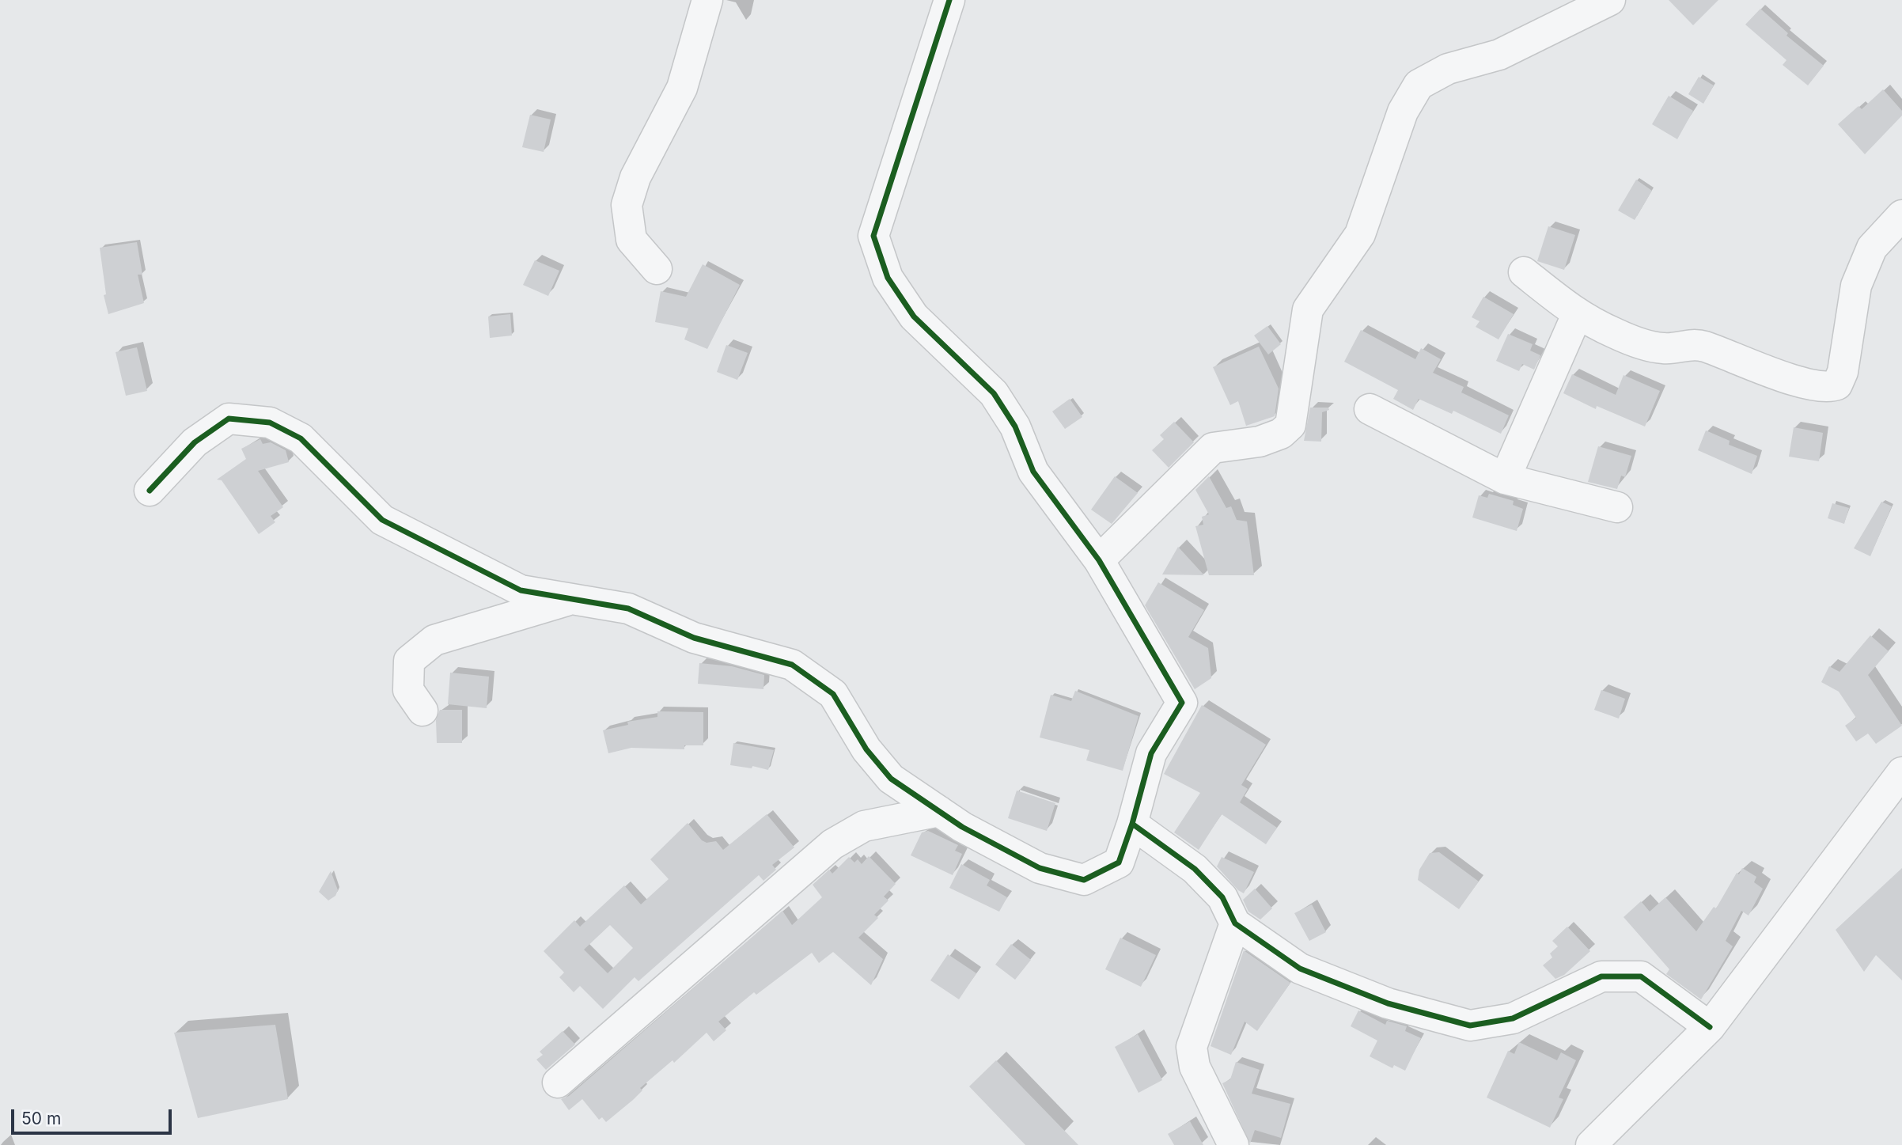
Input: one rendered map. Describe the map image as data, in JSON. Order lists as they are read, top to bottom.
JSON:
{
  "scale_bar": "50 m"
}
